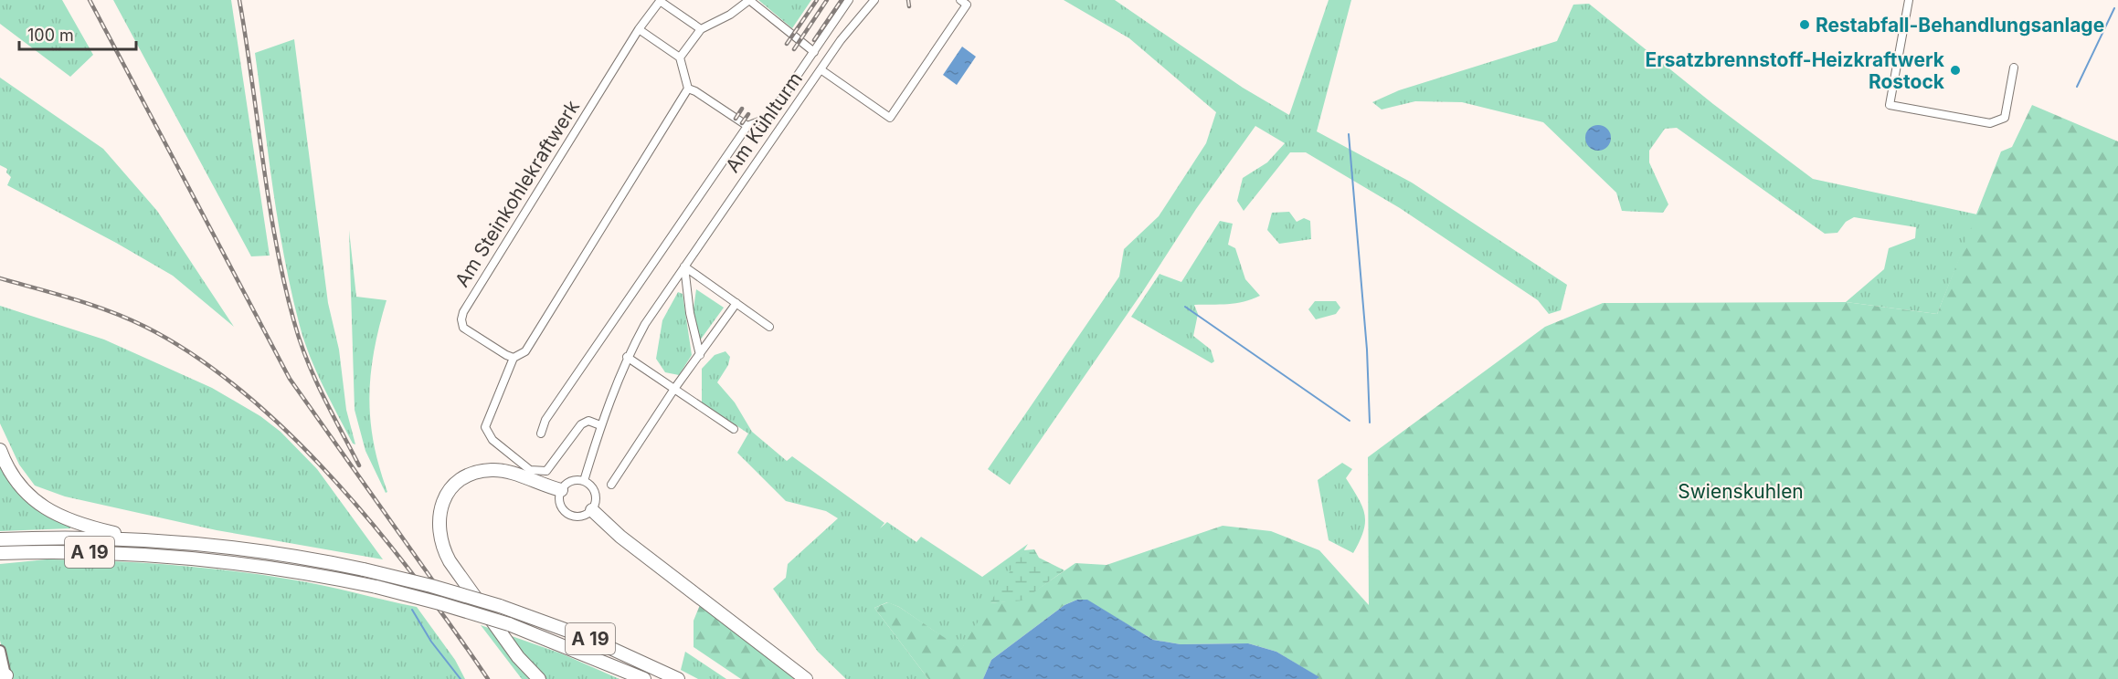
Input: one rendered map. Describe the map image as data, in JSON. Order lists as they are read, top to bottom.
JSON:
{
  "streets": {
    "highway": ["A 19"],
    "street": ["Am Kühlturm", "Am Steinkohlekraftwerk"]
  },
  "parks": ["Swienskuhlen"],
  "places": ["Restabfall-Behandlungsanlage", "Ersatzbrennstoff-Heizkraftwerk Rostock"],
  "scale_bar": "100 m"
}
